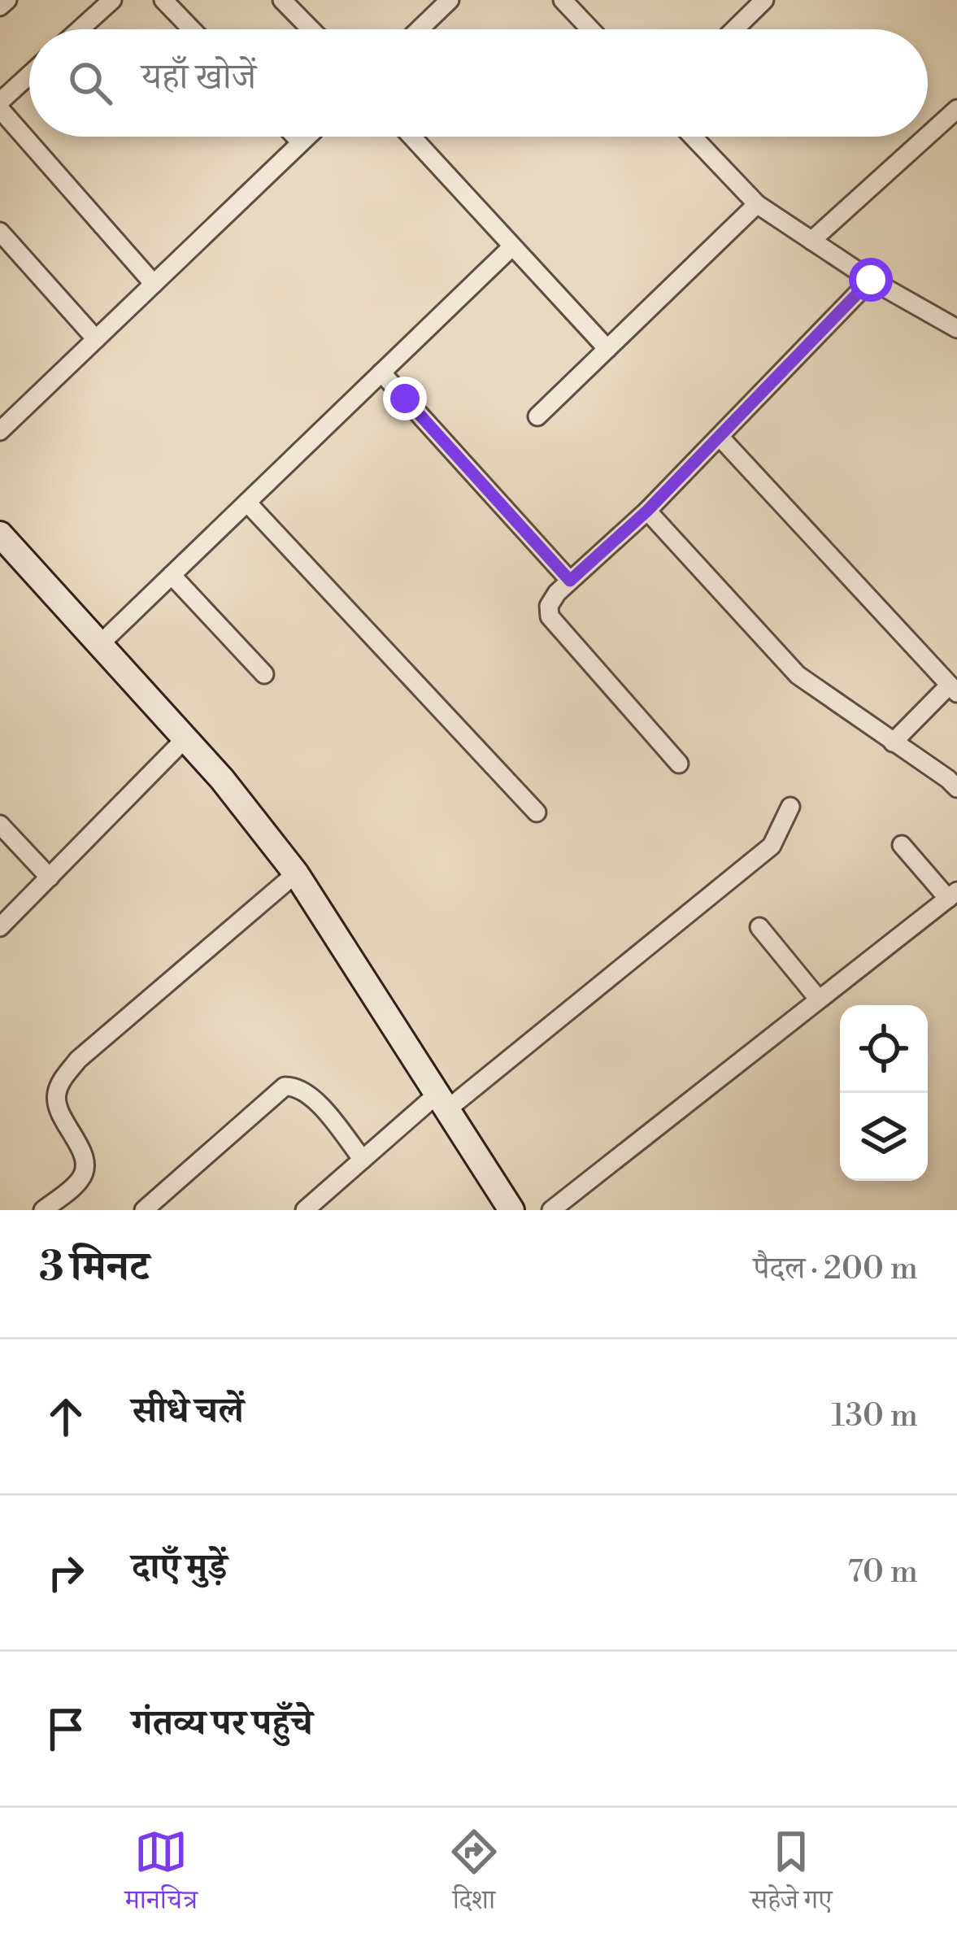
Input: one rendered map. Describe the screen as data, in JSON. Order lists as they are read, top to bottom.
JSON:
{
  "page": {
    "search": "यहाँ खोजें",
    "heading": ["3 मिनट", "पैदल · 200 m"],
    "list": [
      ["सीधे चलें", "130 m"],
      ["दाएँ मुड़ें", "70 m"],
      "गंतव्य पर पहुँचे"
    ],
    "nav": ["मानचित्र", "दिशा", "सहेजे गए"]
  }
}
